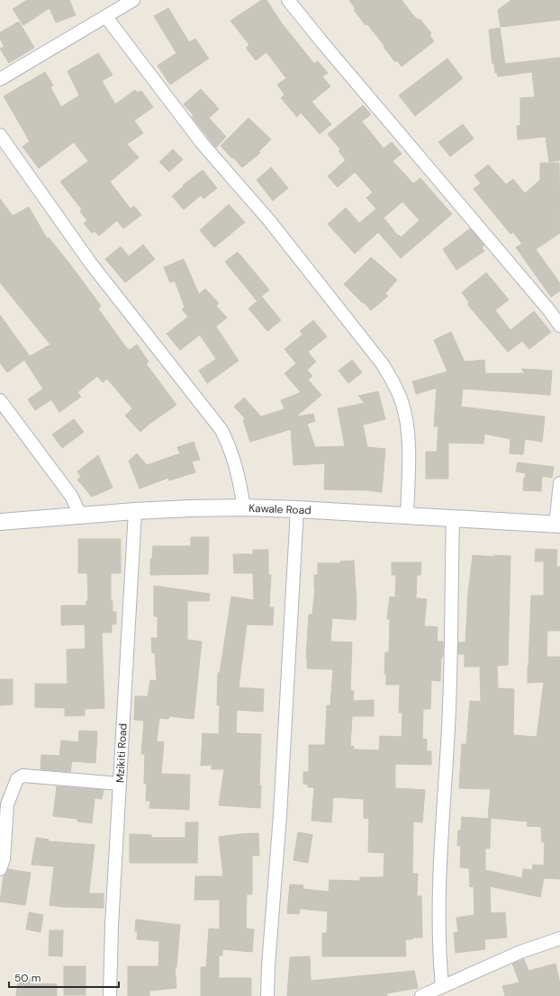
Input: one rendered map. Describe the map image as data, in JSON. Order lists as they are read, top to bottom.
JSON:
{
  "streets": {
    "street": ["Kawale Road", "Mzikiti Road"]
  },
  "crossings": [
    ["Kawale Road", "Mzikiti Road"]
  ],
  "scale_bar": "50 m"
}
